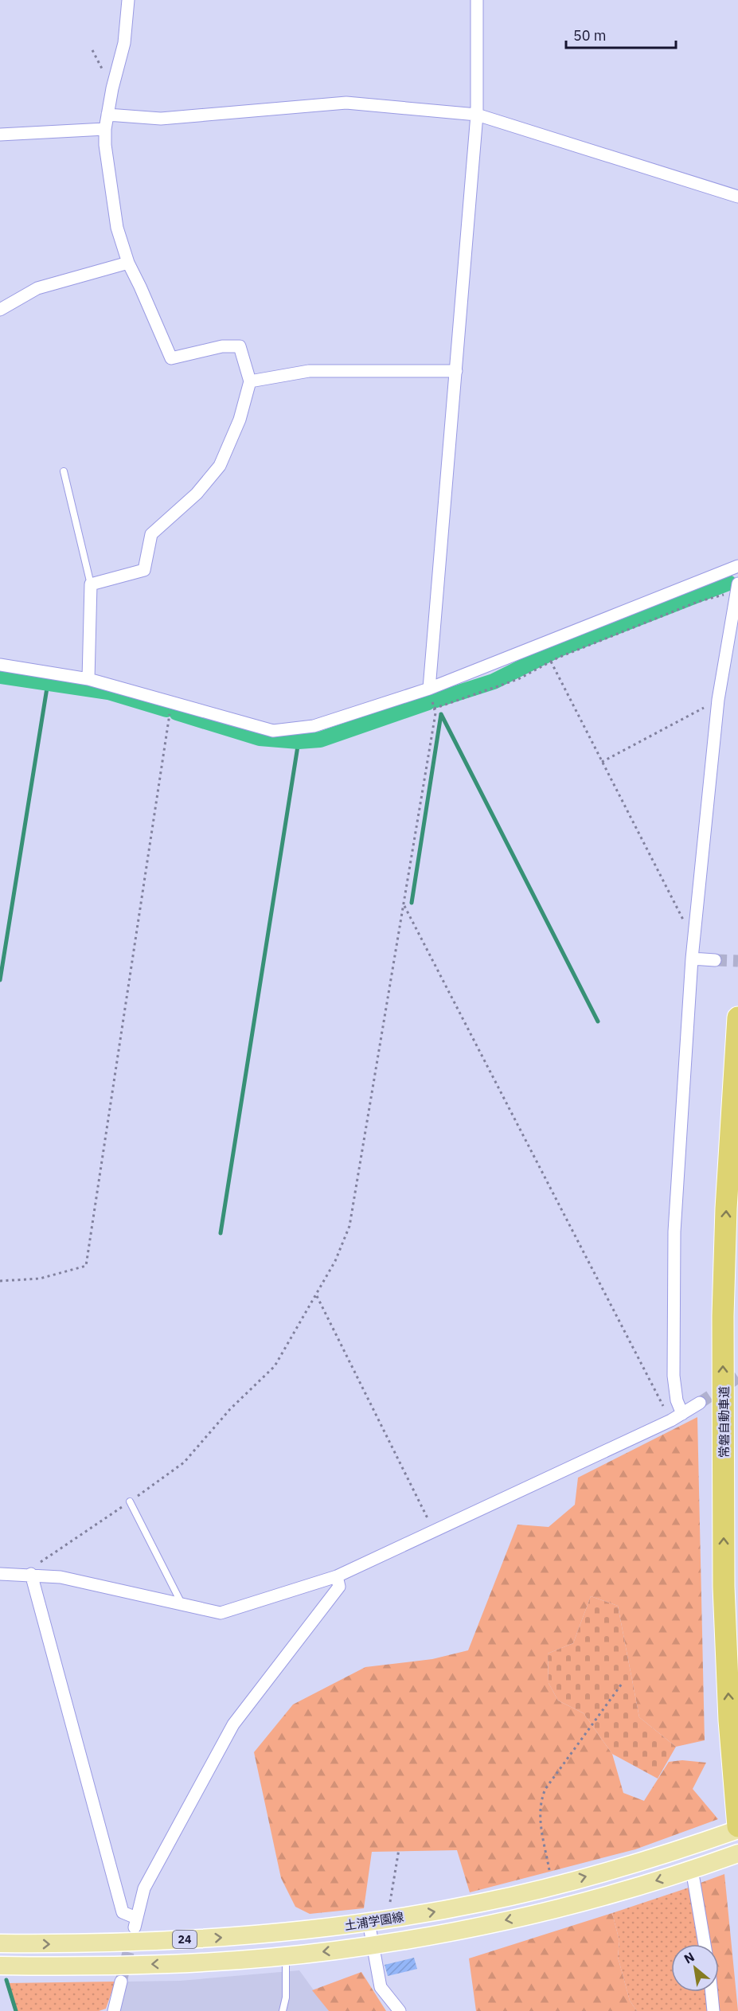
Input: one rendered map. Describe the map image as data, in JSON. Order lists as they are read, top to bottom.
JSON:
{
  "streets": {
    "highway": ["常磐自動車道"],
    "main road": ["土浦学園線", "24"]
  },
  "crossings": [
    ["常磐自動車道", "土浦学園線"]
  ],
  "one_way": ["常磐自動車道"],
  "scale_bar": "50 m",
  "north": "top left"
}
